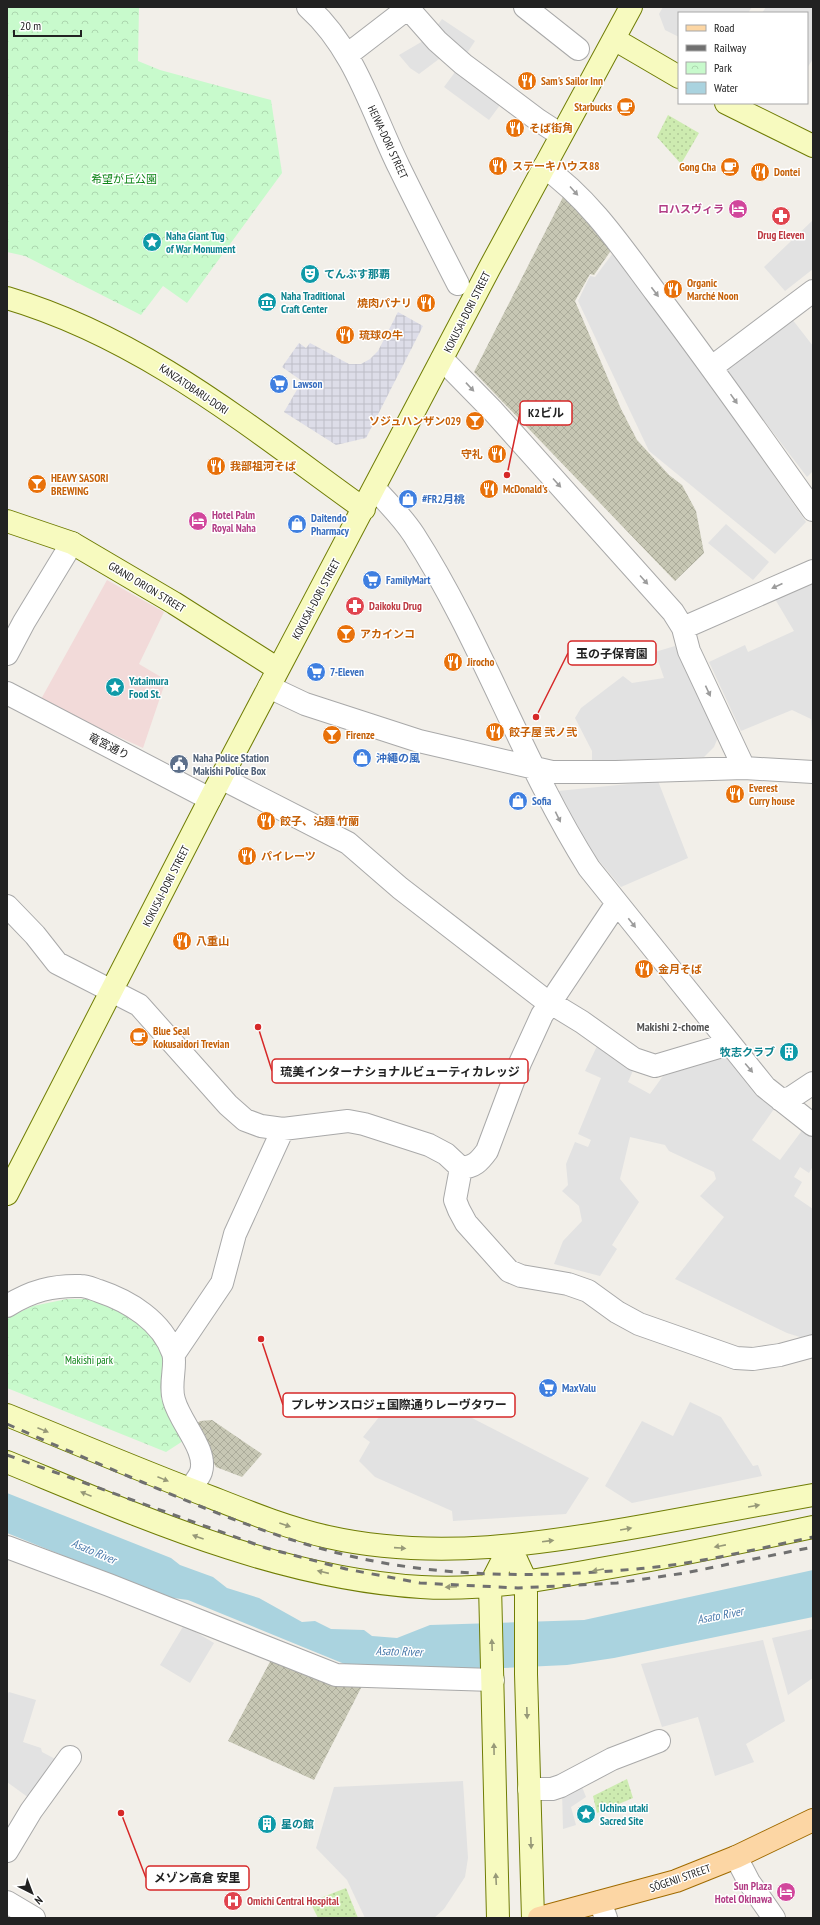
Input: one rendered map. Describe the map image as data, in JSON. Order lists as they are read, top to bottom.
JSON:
{
  "streets": {
    "main road": ["SŌGENJI STREET"],
    "street": [
      "HEIWA-DORI STREET",
      "KOKUSAI-DORI STREET",
      "KANZATOBARU-DORI",
      "GRAND ORION STREET",
      "竜宮通り"
    ]
  },
  "crossings": [
    ["KOKUSAI-DORI STREET", "KANZATOBARU-DORI"],
    ["KOKUSAI-DORI STREET", "GRAND ORION STREET"],
    ["KOKUSAI-DORI STREET", "竜宮通り"]
  ],
  "districts": ["Makishi 2-chome"],
  "water": ["Asato River"],
  "parks": ["希望が丘公園", "Makishi park"],
  "places": {
    "restaurant": [
      "Sam's Sailor Inn",
      "そば街角",
      "ステーキハウス88",
      "Dontei",
      "Organic Marché Noon",
      "焼肉パナリ",
      "琉球の牛",
      "守礼",
      "我部祖河そば",
      "McDonald's",
      "Jirocho",
      "餃子屋 弐ノ弐",
      "Everest Curry house",
      "餃子、沾麵 竹蘭",
      "パイレーツ",
      "八重山",
      "金月そば"
    ],
    "cafe": ["Starbucks", "Gong Cha", "Blue Seal Kokusaidori Trevian"],
    "hotel": ["ロハスヴィラ", "Hotel Palm Royal Naha", "Sun Plaza Hotel Okinawa"],
    "pharmacy": ["Drug Eleven", "Daikoku Drug"],
    "place": ["Naha Giant Tug of War Monument", "Yataimura Food St.", "Uchina utaki Sacred Site"],
    "theatre": ["てんぶす那覇"],
    "museum": ["Naha Traditional Craft Center"],
    "supermarket": [
      "Lawson",
      "FamilyMart",
      "7-Eleven",
      "MaxValu"
    ],
    "bar": [
      "ソジュハンザン029",
      "HEAVY SASORI BREWING",
      "アカインコ",
      "Firenze"
    ],
    "other": [
      "K2ビル",
      "玉の子保育園",
      "琉美インターナショナルビューティカレッジ",
      "プレサンスロジェ国際通りレーヴタワー",
      "メゾン高倉 安里"
    ],
    "shop": [
      "#FR2月桃",
      "Daitendo Pharmacy",
      "沖繩の風",
      "Sofia"
    ],
    "public building": ["Naha Police Station Makishi Police Box"],
    "building": ["牧志クラブ", "星の館"],
    "hospital": ["Omichi Central Hospital"]
  },
  "legend": [
    "Road",
    "Railway",
    "Park",
    "Water"
  ],
  "scale_bar": "20 m",
  "north": "bottom right"
}
